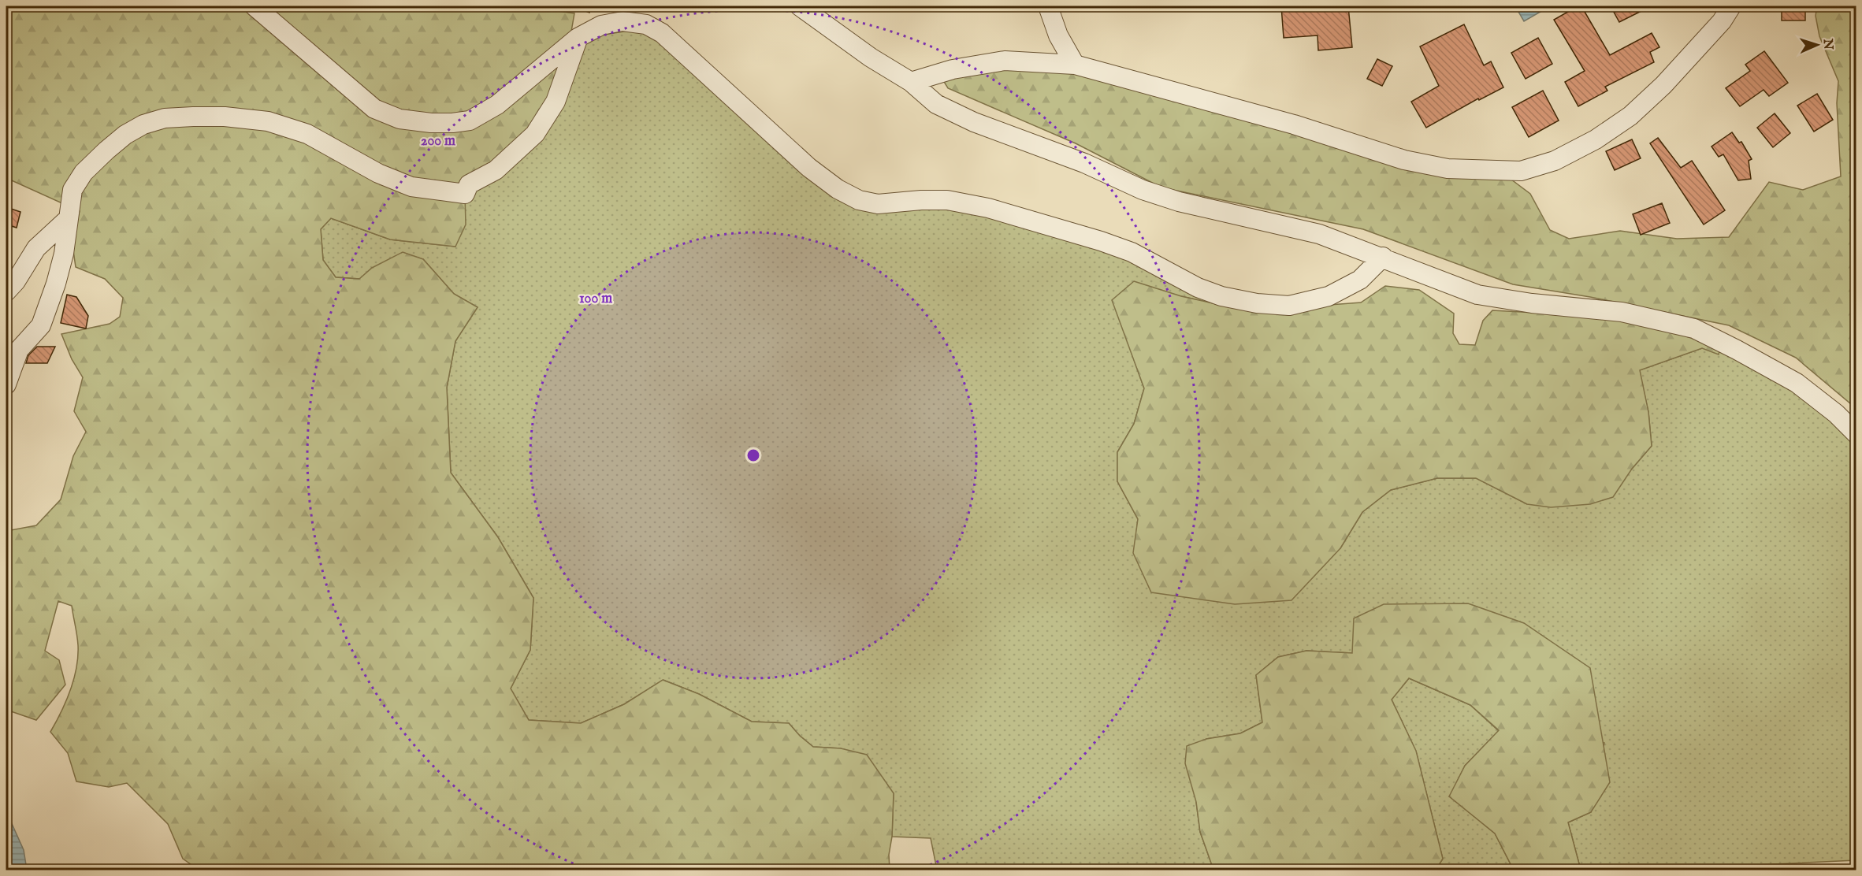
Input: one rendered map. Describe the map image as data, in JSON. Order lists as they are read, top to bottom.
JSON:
{
  "north": "right",
  "rings": ["200 m", "100 m"]
}
